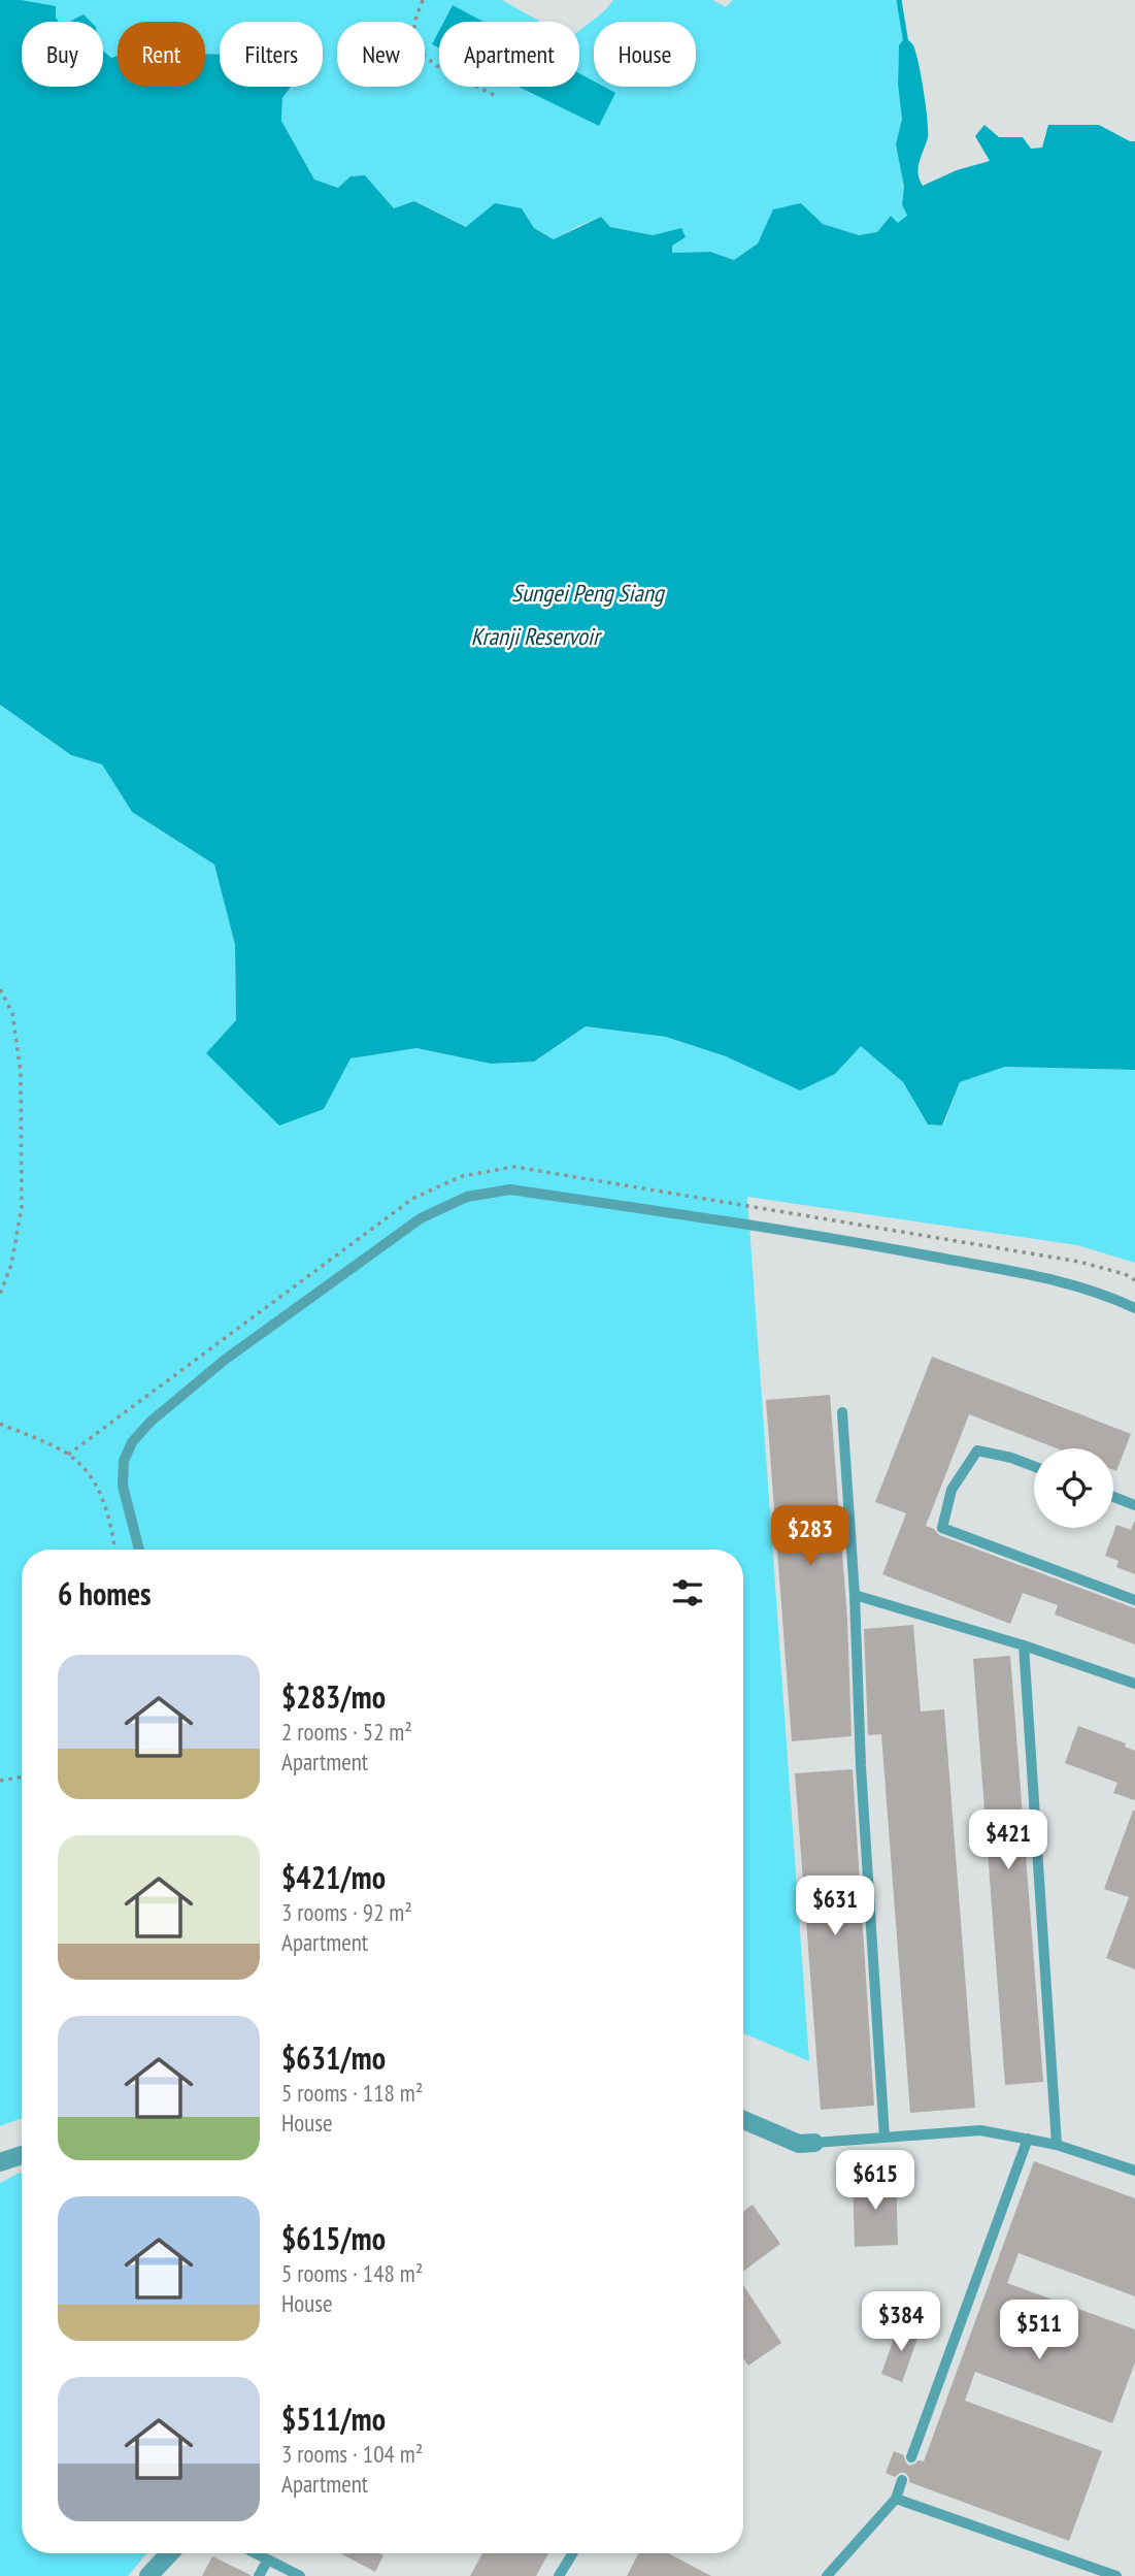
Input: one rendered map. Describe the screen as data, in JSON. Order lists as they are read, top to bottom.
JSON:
{
  "water": ["Sungei Peng Siang", "Kranji Reservoir"],
  "page": {
    "chip": [
      "Buy",
      "Rent",
      "Filters",
      "New",
      "Apartment",
      "House"
    ],
    "price": [
      "$283",
      "$421",
      "$631",
      "$615",
      "$384",
      "$511"
    ],
    "heading": "6 homes",
    "list": [
      {
        "name": "$283/mo",
        "note": "2 rooms · 52 m² · Apartment"
      },
      {
        "name": "$421/mo",
        "note": "3 rooms · 92 m² · Apartment"
      },
      {
        "name": "$631/mo",
        "note": "5 rooms · 118 m² · House"
      },
      {
        "name": "$615/mo",
        "note": "5 rooms · 148 m² · House"
      },
      {
        "name": "$511/mo",
        "note": "3 rooms · 104 m² · Apartment"
      }
    ]
  }
}
